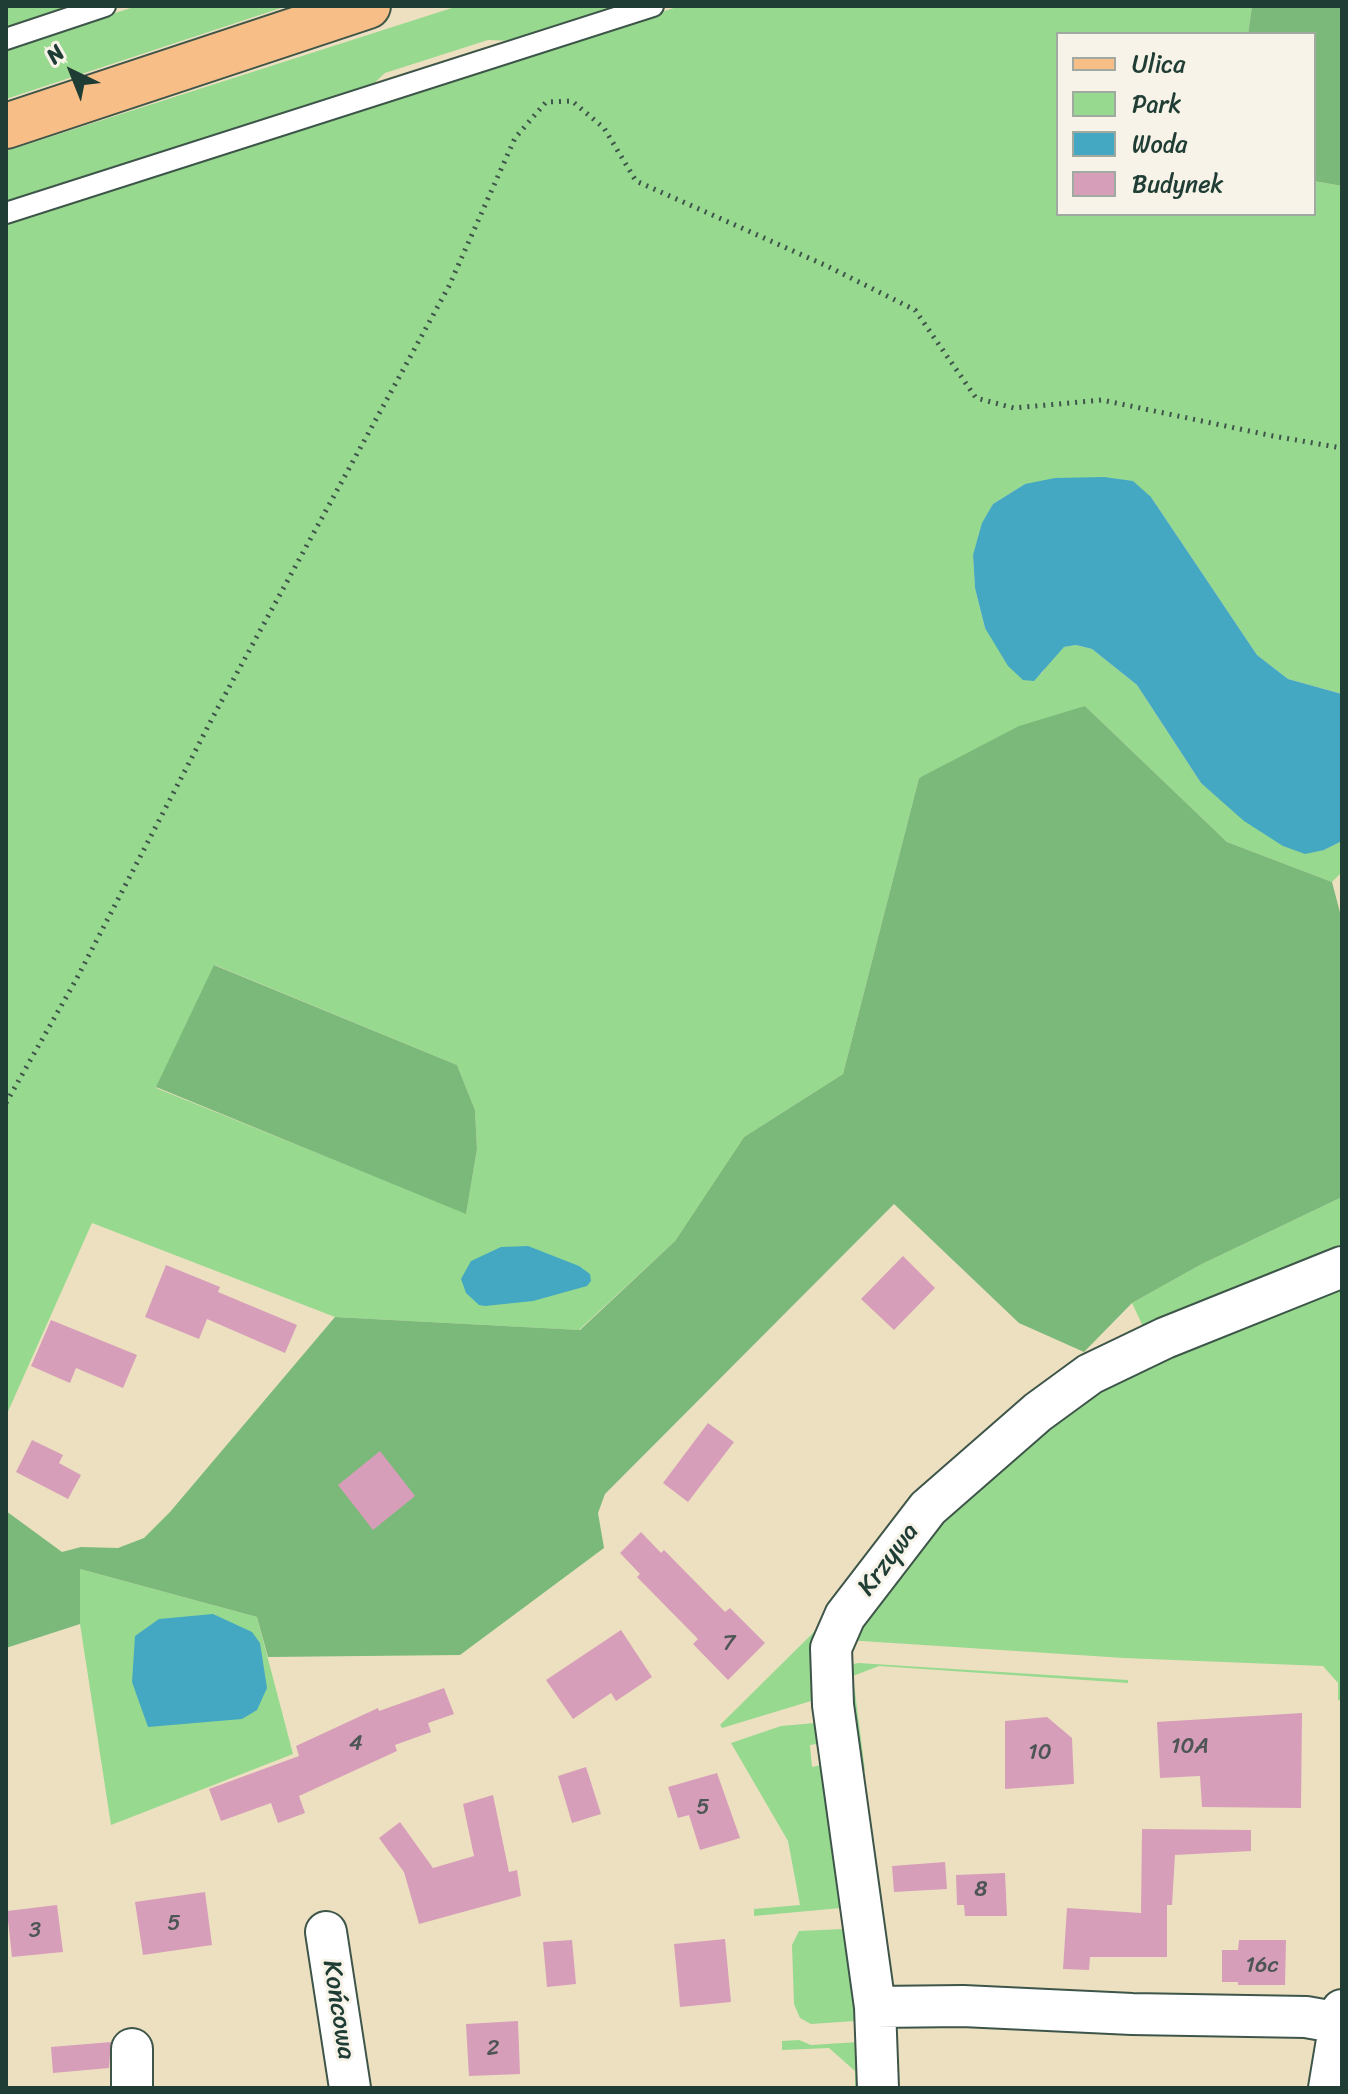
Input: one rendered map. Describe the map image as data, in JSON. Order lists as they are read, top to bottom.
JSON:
{
  "streets": {
    "street": ["Krzywa", "Końcowa"]
  },
  "house_numbers": [
    "7",
    "4",
    "10A",
    "10",
    "5",
    "8",
    "5",
    "3",
    "16c",
    "2"
  ],
  "legend": [
    "Ulica",
    "Park",
    "Woda",
    "Budynek"
  ],
  "north": "top left"
}
